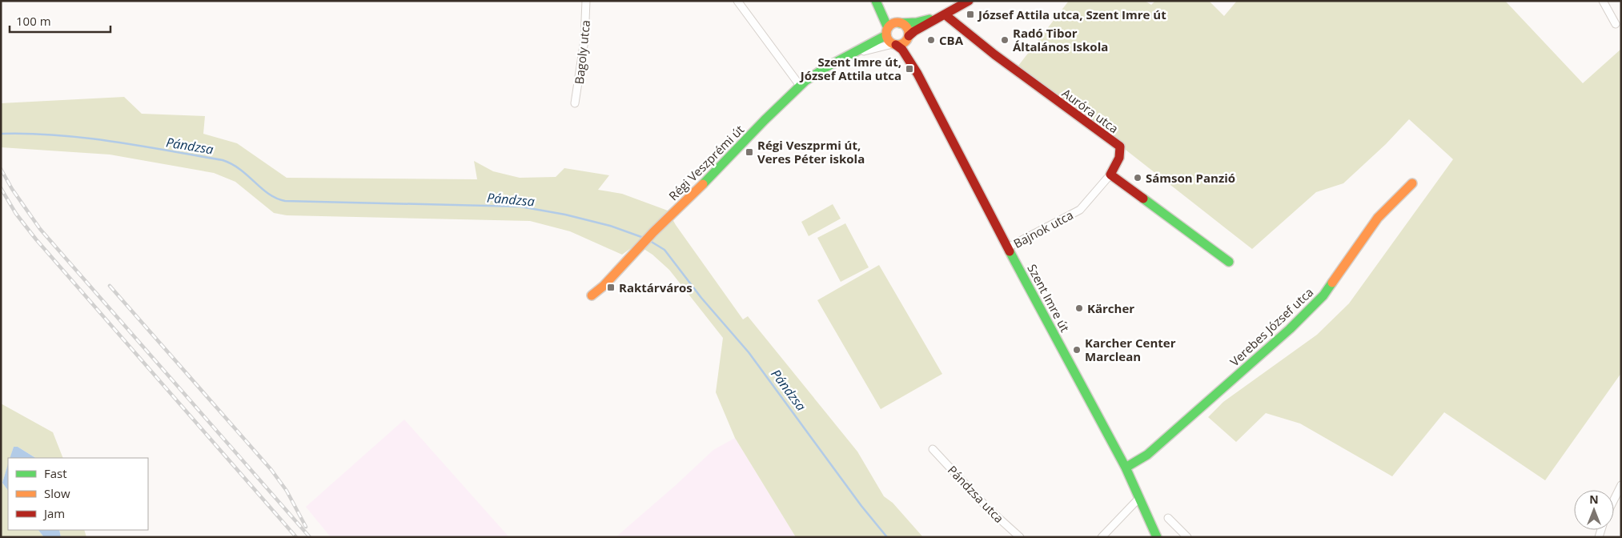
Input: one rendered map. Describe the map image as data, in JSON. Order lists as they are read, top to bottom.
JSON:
{
  "streets": {
    "street": [
      "Bagoly utca",
      "Auróra utca",
      "Régi Veszprémi út",
      "Bajnok utca",
      "Szent Imre út",
      "Verebes József utca",
      "Pándzsa utca"
    ]
  },
  "crossings": [
    ["Auróra utca", "Bajnok utca"],
    ["Régi Veszprémi út", "Szent Imre út"],
    ["Bajnok utca", "Szent Imre út"],
    ["Szent Imre út", "Verebes József utca"]
  ],
  "water": ["Pándzsa"],
  "places": {
    "transit": [
      "József Attila utca, Szent Imre út",
      "Szent Imre út, József Attila utca",
      "Régi Veszprmi út, Veres Péter iskola",
      "Raktárváros"
    ],
    "other": [
      "CBA",
      "Radó Tibor Általános Iskola",
      "Sámson Panzió",
      "Kärcher",
      "Karcher Center Marclean"
    ]
  },
  "legend": ["Fast", "Slow", "Jam"],
  "scale_bar": "100 m",
  "north": "top"
}
